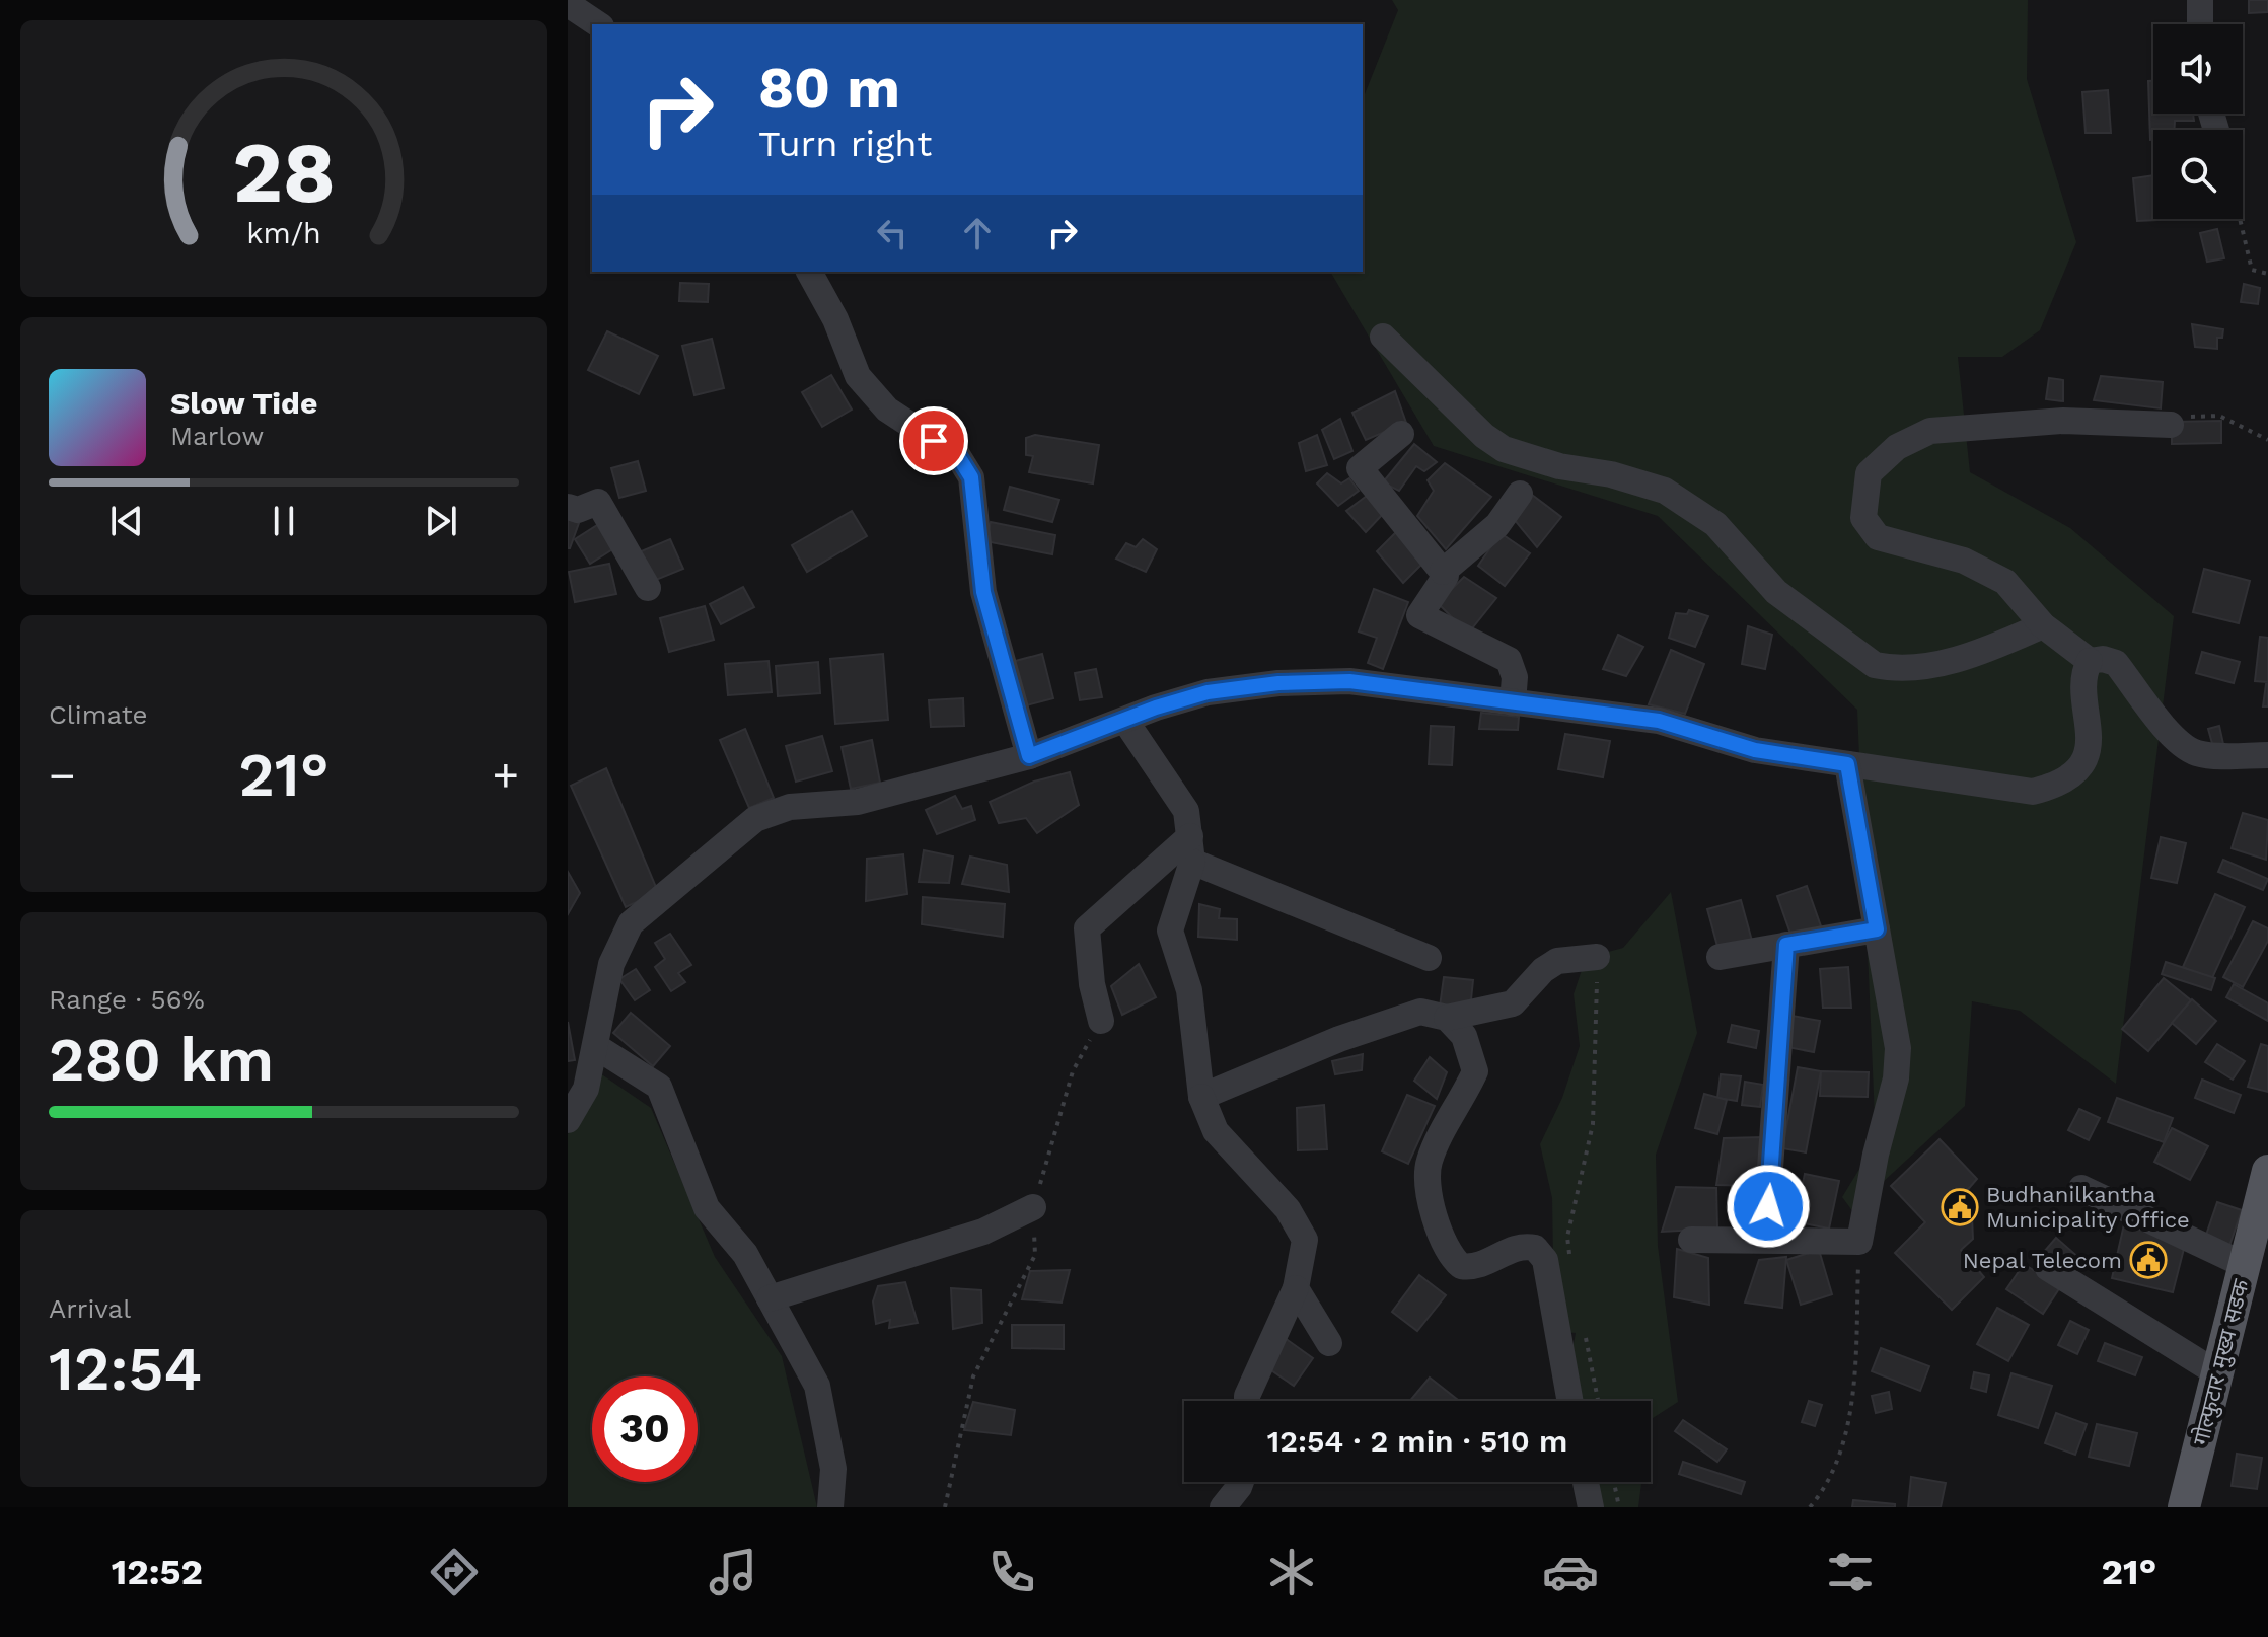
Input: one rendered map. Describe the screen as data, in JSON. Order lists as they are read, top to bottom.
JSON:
{
  "streets": {
    "main road": ["गोल्फुटार मुख्य सडक"]
  },
  "places": {
    "public building": ["Budhanilkantha Municipality Office", "Nepal Telecom"]
  },
  "page": {
    "turn": ["80 m", "Turn right"],
    "song": ["Slow Tide", "Marlow"],
    "tile": [
      "Climate",
      ["Range · 56%", "280 km"],
      ["Arrival", "12:54"]
    ],
    "heat": ["−", "21°", "+"],
    "limit": "30",
    "trip": "12:54 · 2 min · 510 m",
    "tabs": ["12:52", "21°"],
    "gauge": ["28", "km/h"]
  }
}
